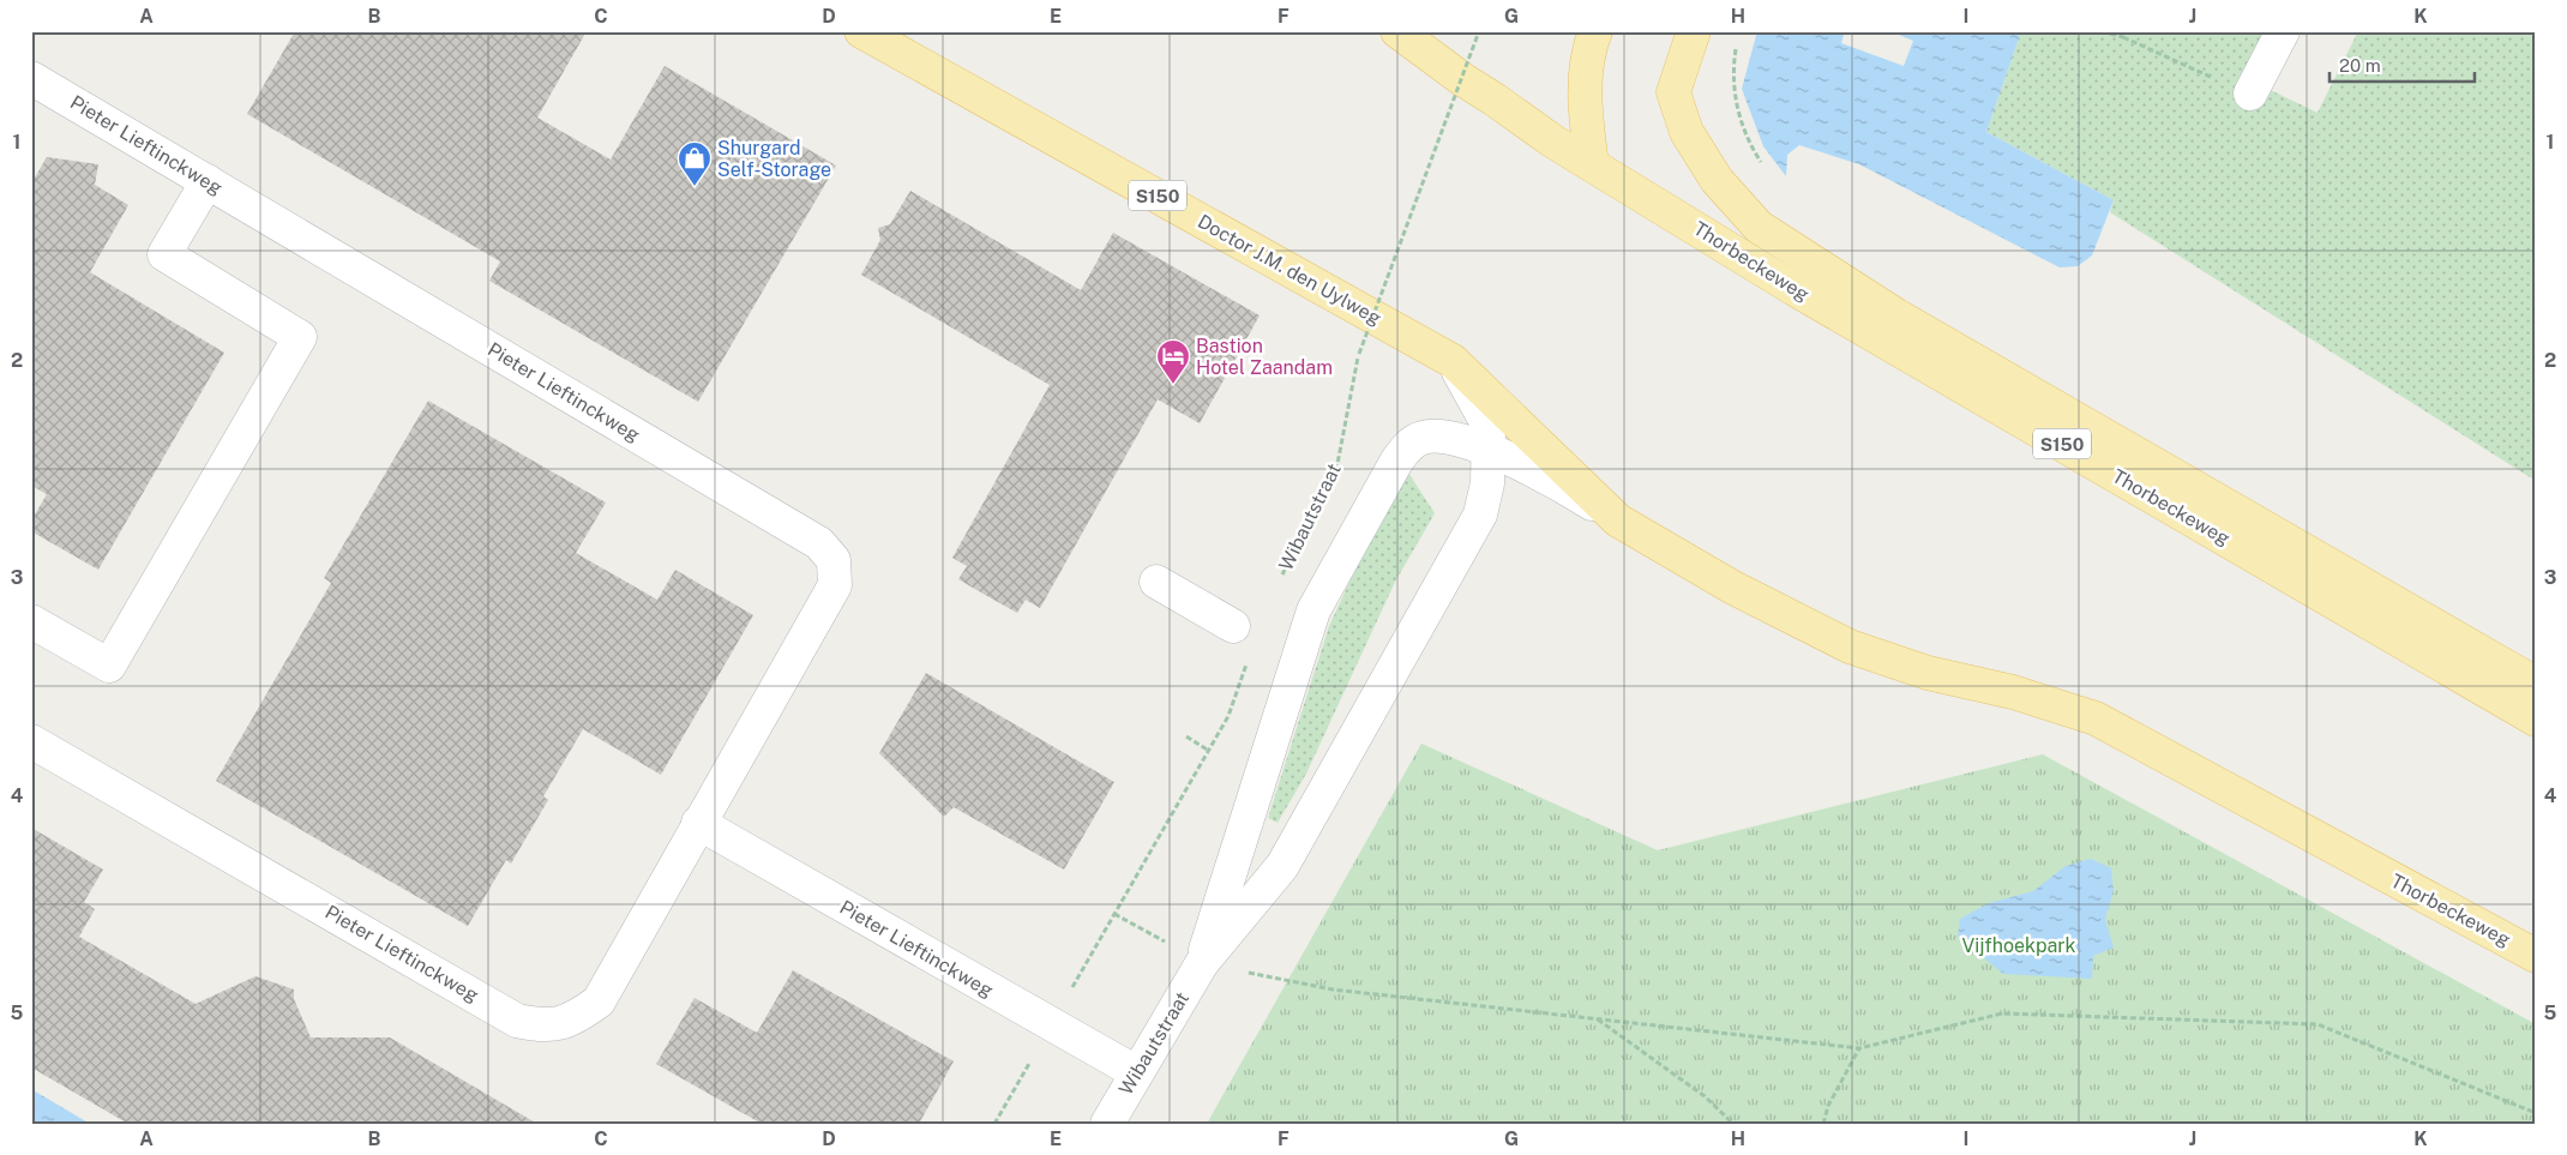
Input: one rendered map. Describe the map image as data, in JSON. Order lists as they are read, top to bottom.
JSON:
{
  "streets": {
    "main road": ["S150", "Thorbeckeweg", "Doctor J.M. den Uylweg"],
    "street": ["Pieter Lieftinckweg", "Wibautstraat"]
  },
  "crossings": [
    ["Pieter Lieftinckweg", "Wibautstraat"],
    ["S150", "Thorbeckeweg"],
    ["Thorbeckeweg", "Doctor J.M. den Uylweg"],
    ["Thorbeckeweg", "Wibautstraat"],
    ["Doctor J.M. den Uylweg", "Wibautstraat"]
  ],
  "parks": ["Vijfhoekpark"],
  "places": {
    "shop": ["Shurgard Self-Storage"],
    "hotel": ["Bastion Hotel Zaandam"]
  },
  "scale_bar": "20 m",
  "grid": {
    "columns": [
      "A",
      "B",
      "C",
      "D",
      "E",
      "F",
      "G",
      "H",
      "I",
      "J",
      "K"
    ],
    "rows": [
      "1",
      "2",
      "3",
      "4",
      "5"
    ]
  }
}
